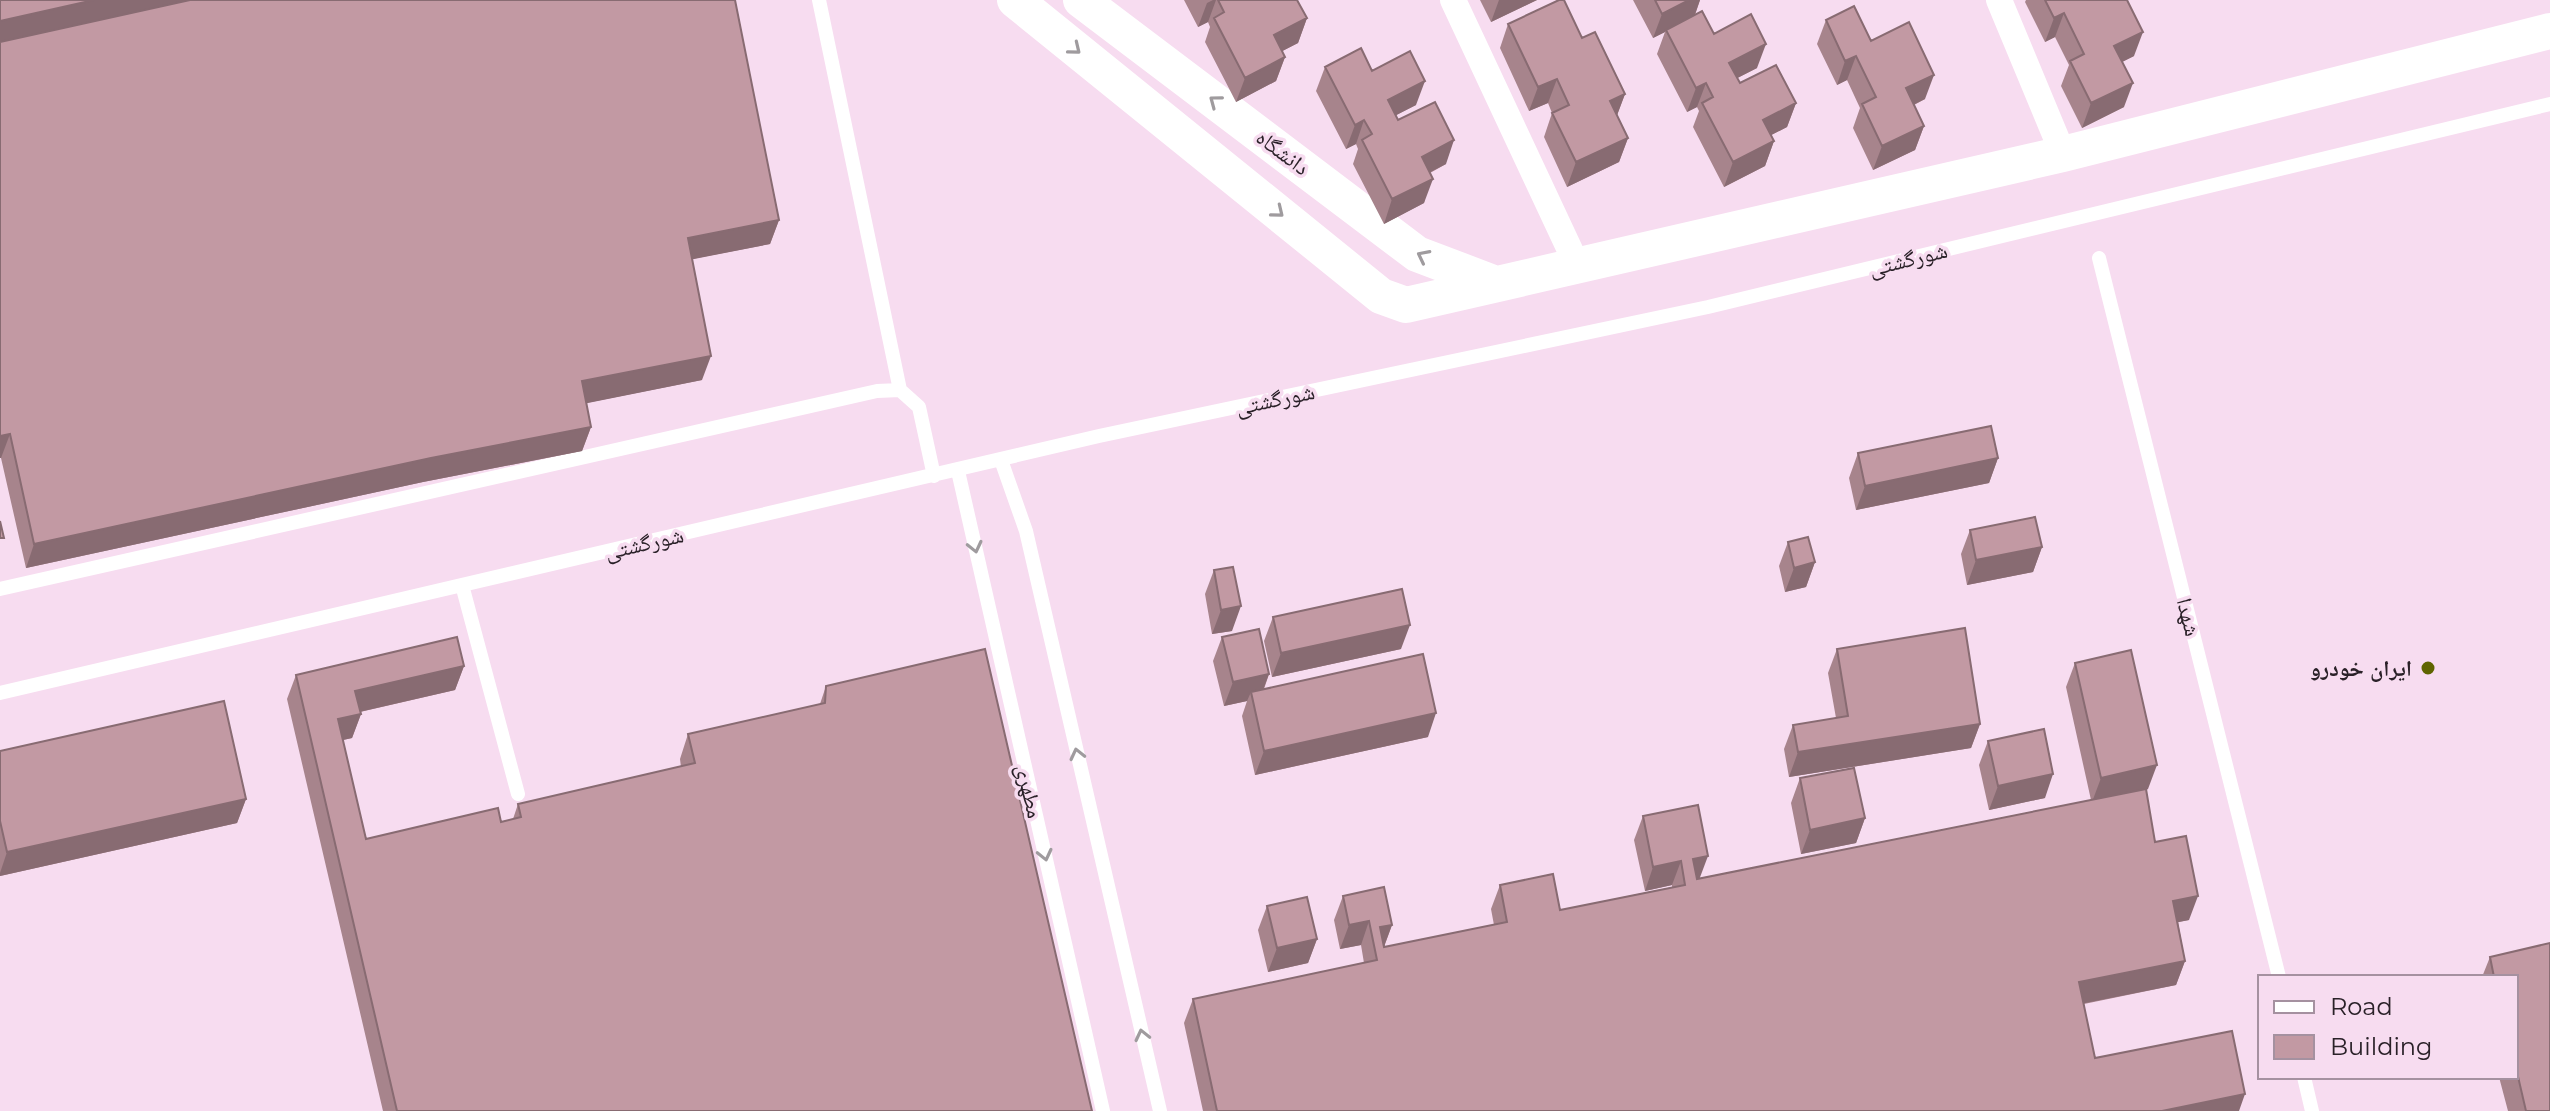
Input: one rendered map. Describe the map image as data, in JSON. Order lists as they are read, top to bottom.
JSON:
{
  "streets": {
    "street": ["دانشگاه"],
    "lane": ["شورگشتی", "شهدا", "مطهری"]
  },
  "crossings": [
    ["شورگشتی", "مطهری"]
  ],
  "places": ["ایران خودرو"],
  "legend": ["Road", "Building"]
}
